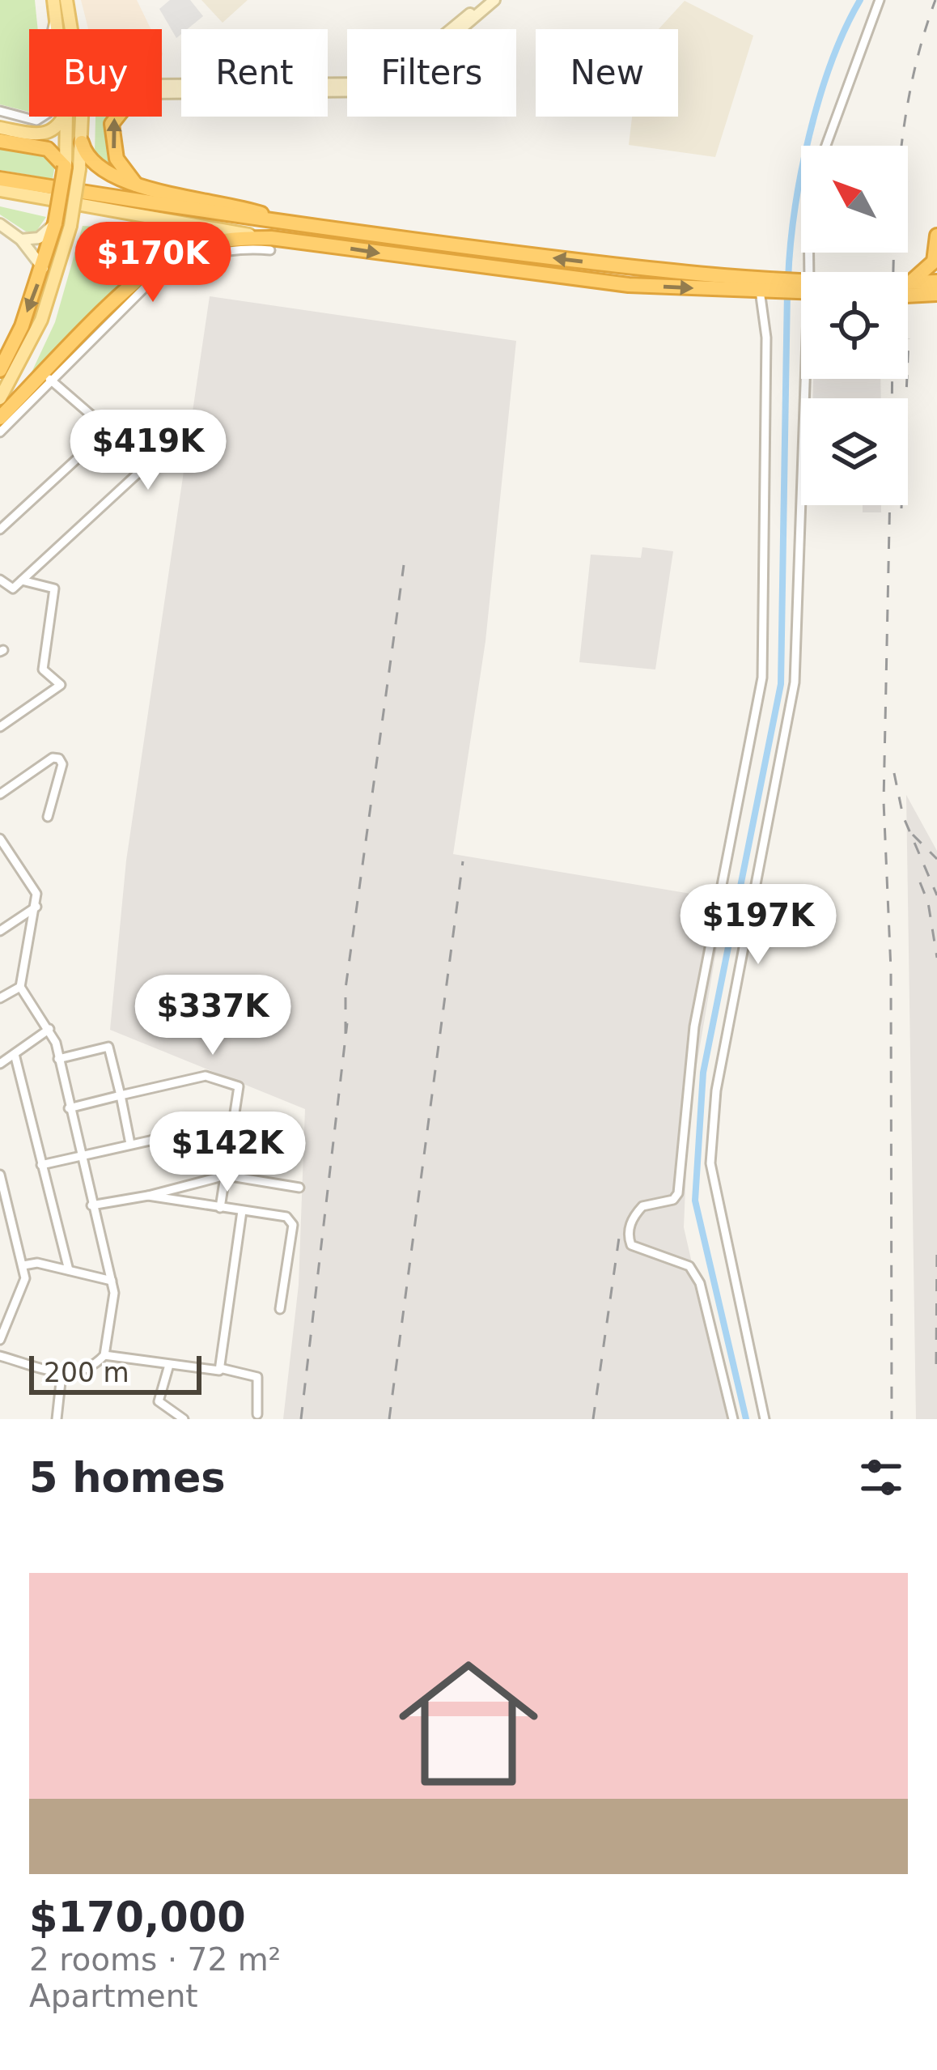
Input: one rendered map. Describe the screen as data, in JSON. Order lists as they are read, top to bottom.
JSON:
{
  "scale_bar": "200 m",
  "north": "top left",
  "page": {
    "chip": [
      "Buy",
      "Rent",
      "Filters",
      "New"
    ],
    "price": [
      "$170K",
      "$419K",
      "$197K",
      "$337K",
      "$142K"
    ],
    "scale": "200 m",
    "heading": "5 homes",
    "list": [
      {
        "name": "$170,000",
        "note": "2 rooms · 72 m² · Apartment"
      }
    ]
  }
}
